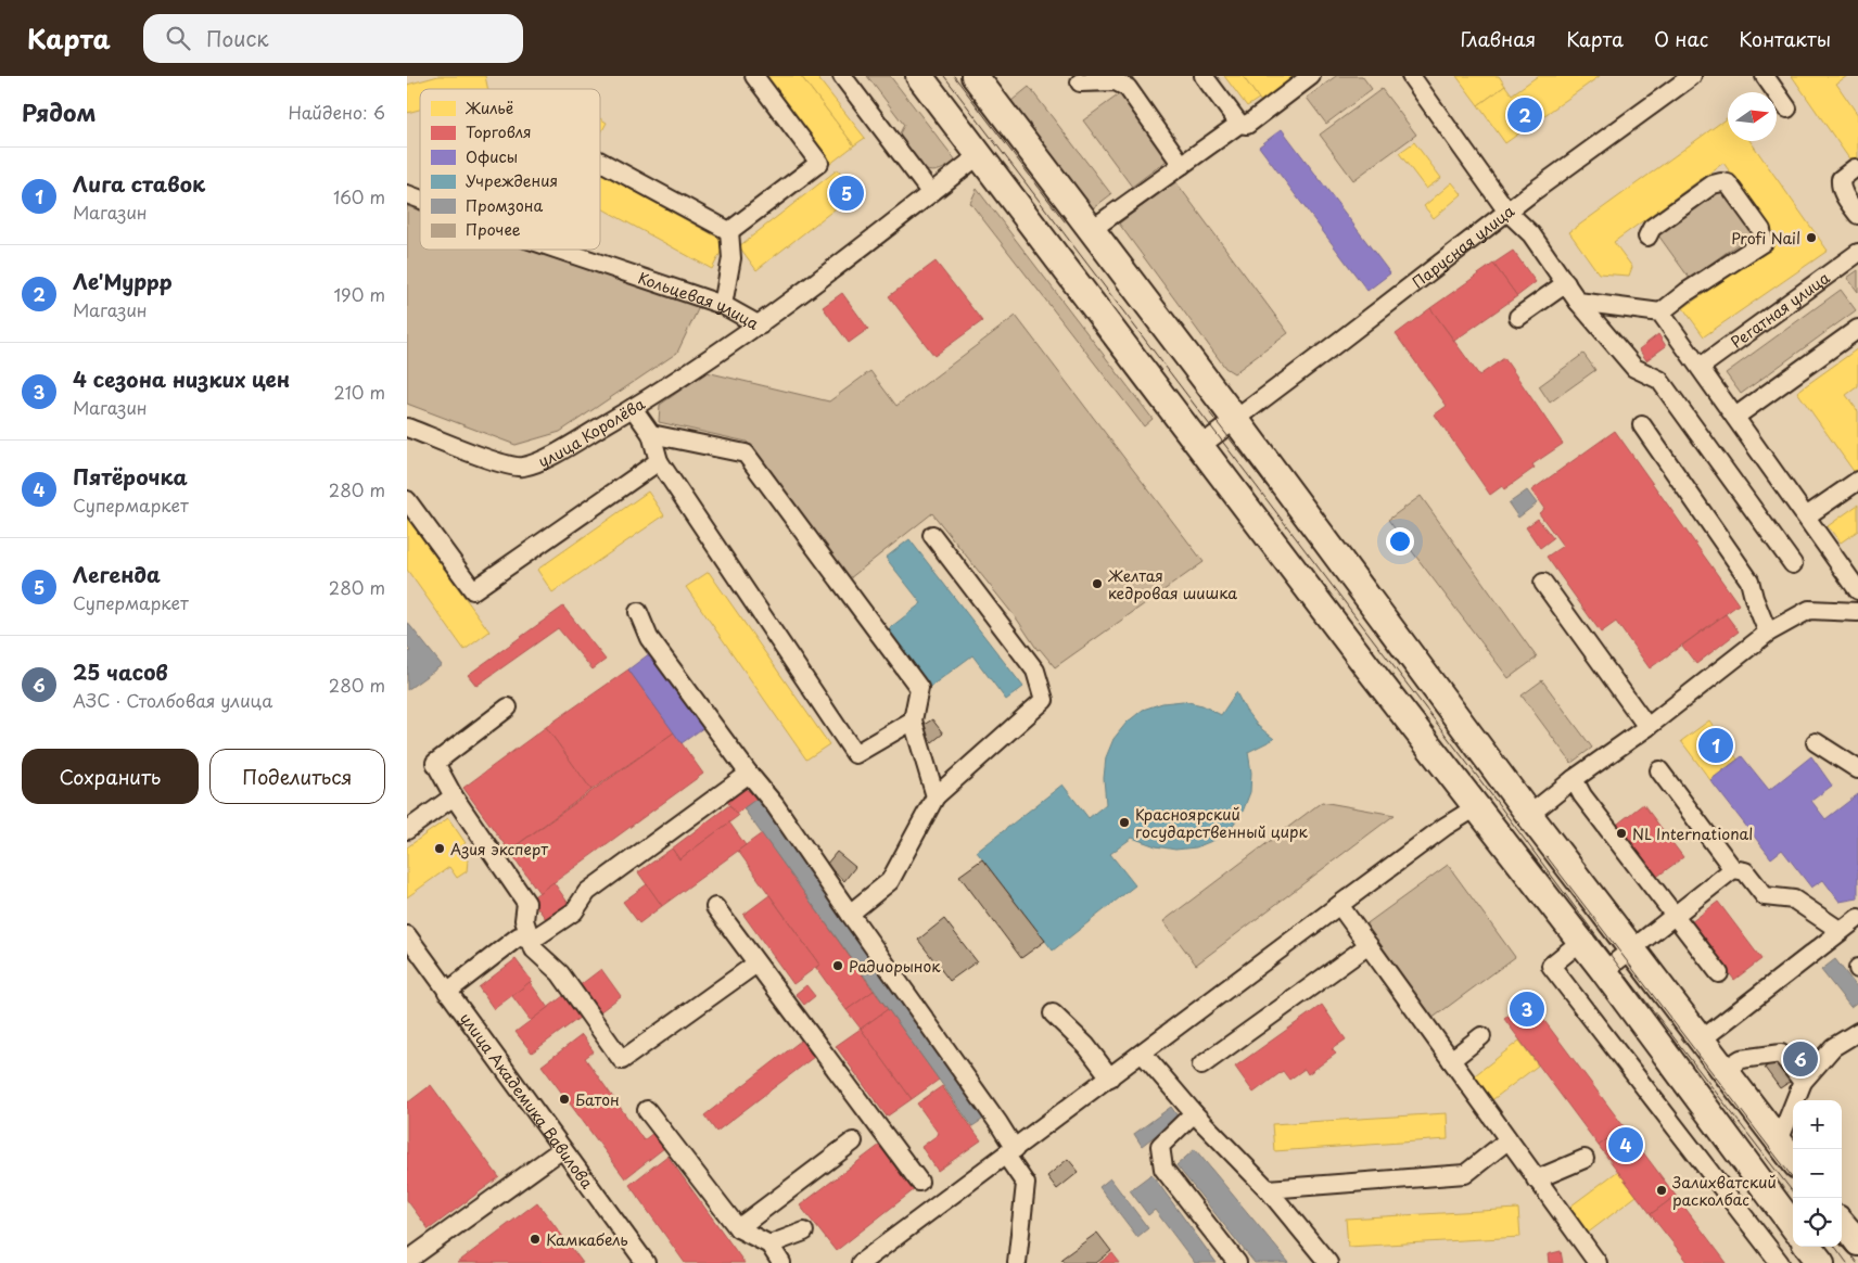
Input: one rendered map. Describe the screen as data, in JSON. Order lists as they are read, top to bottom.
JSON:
{
  "streets": {
    "street": [
      "Парусная улица",
      "Кольцевая улица",
      "Регатная улица",
      "улица Королёва",
      "улица Академика Вавилова"
    ]
  },
  "crossings": [
    ["Кольцевая улица", "улица Королёва"]
  ],
  "places": [
    "Profi Nail",
    "Желтая кедровая шишка",
    "Красноярский государственный цирк",
    "NL International",
    "Азия эксперт",
    "Радиорынок",
    "Батон",
    "Залихватский расколбас",
    "Камкабель"
  ],
  "legend": [
    "Жильё",
    "Торговля",
    "Офисы",
    "Учреждения",
    "Промзона",
    "Прочее"
  ],
  "north": "right",
  "page": {
    "header": "Карта",
    "search": "Поиск",
    "nav": [
      "Главная",
      "Карта",
      "О нас",
      "Контакты"
    ],
    "heading": ["Рядом", "Найдено: 6"],
    "pins": [
      "2",
      "5",
      "1",
      "3",
      "6",
      "4"
    ],
    "list": [
      {
        "mark": "1",
        "name": "Лига ставок",
        "note": "Магазин",
        "value": "160 m"
      },
      {
        "mark": "2",
        "name": "Ле'Муррр",
        "note": "Магазин",
        "value": "190 m"
      },
      {
        "mark": "3",
        "name": "4 сезона низких цен",
        "note": "Магазин",
        "value": "210 m"
      },
      {
        "mark": "4",
        "name": "Пятёрочка",
        "note": "Супермаркет",
        "value": "280 m"
      },
      {
        "mark": "5",
        "name": "Легенда",
        "note": "Супермаркет",
        "value": "280 m"
      },
      {
        "mark": "6",
        "name": "25 часов",
        "note": "АЗС · Столбовая улица",
        "value": "280 m"
      }
    ],
    "buttons": ["Сохранить", "Поделиться"],
    "map_buttons": ["+", "−"]
  }
}
